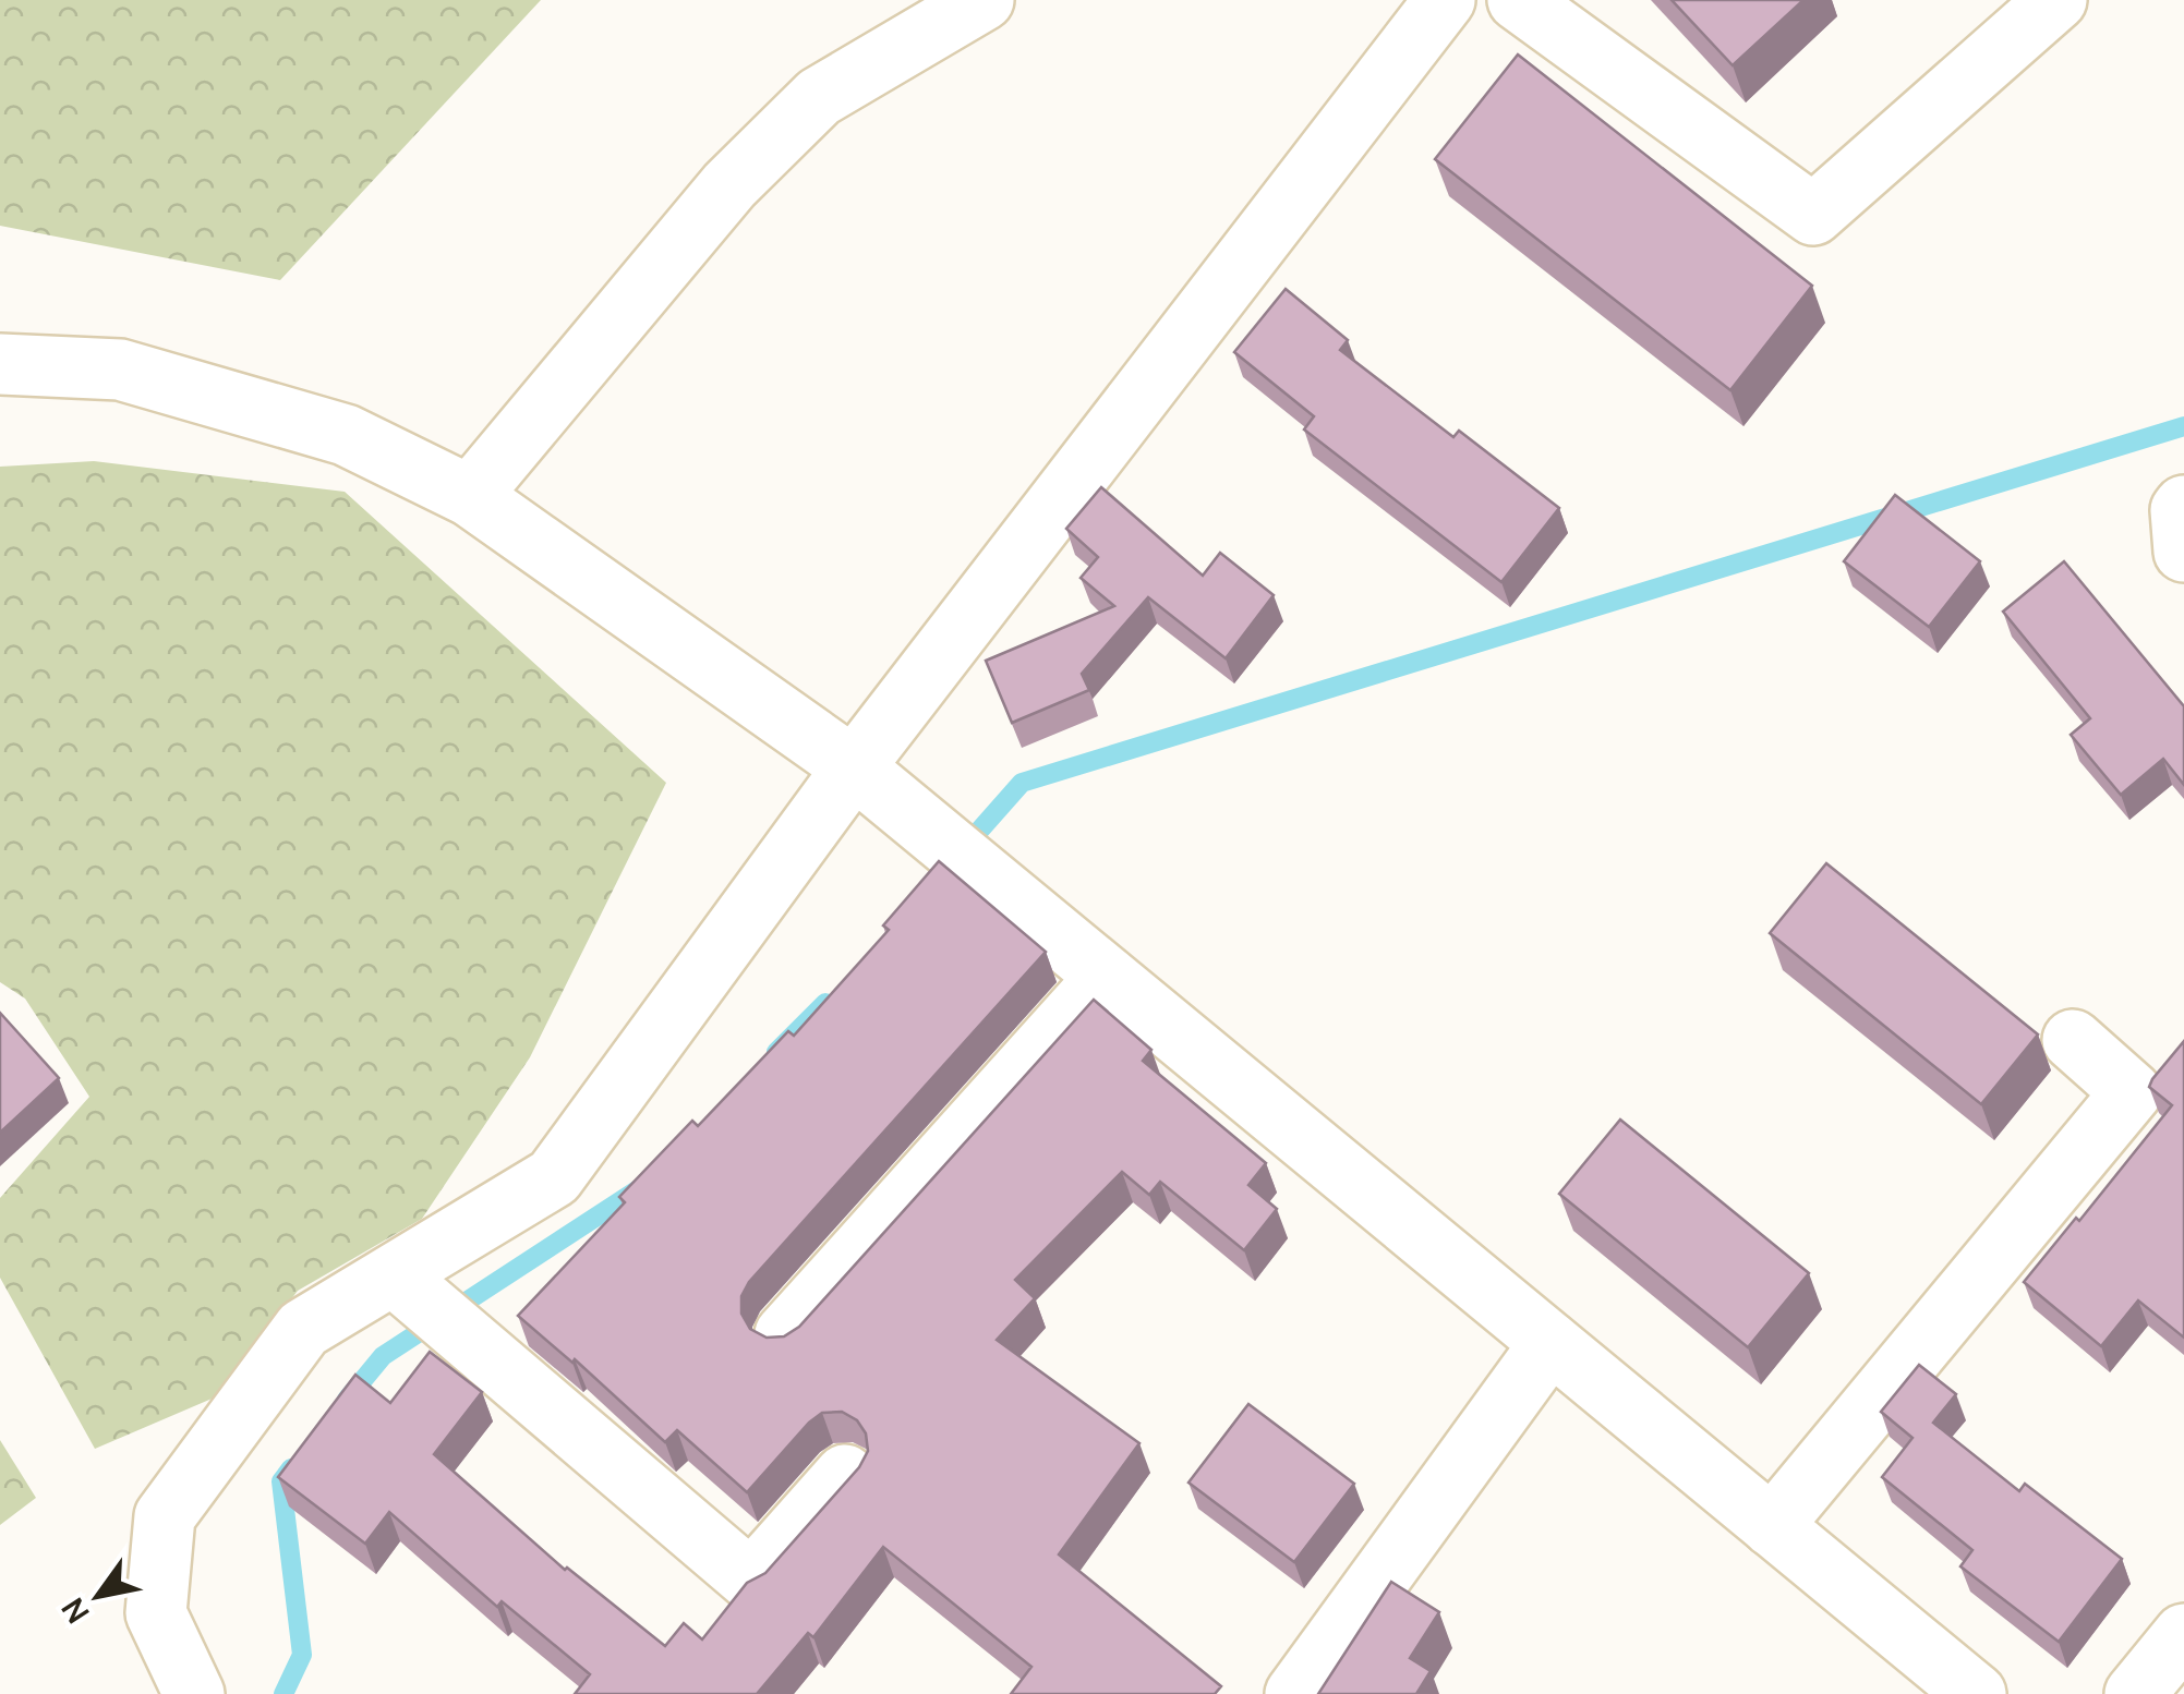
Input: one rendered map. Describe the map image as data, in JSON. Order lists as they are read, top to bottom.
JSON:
{
  "north": "bottom left"
}
